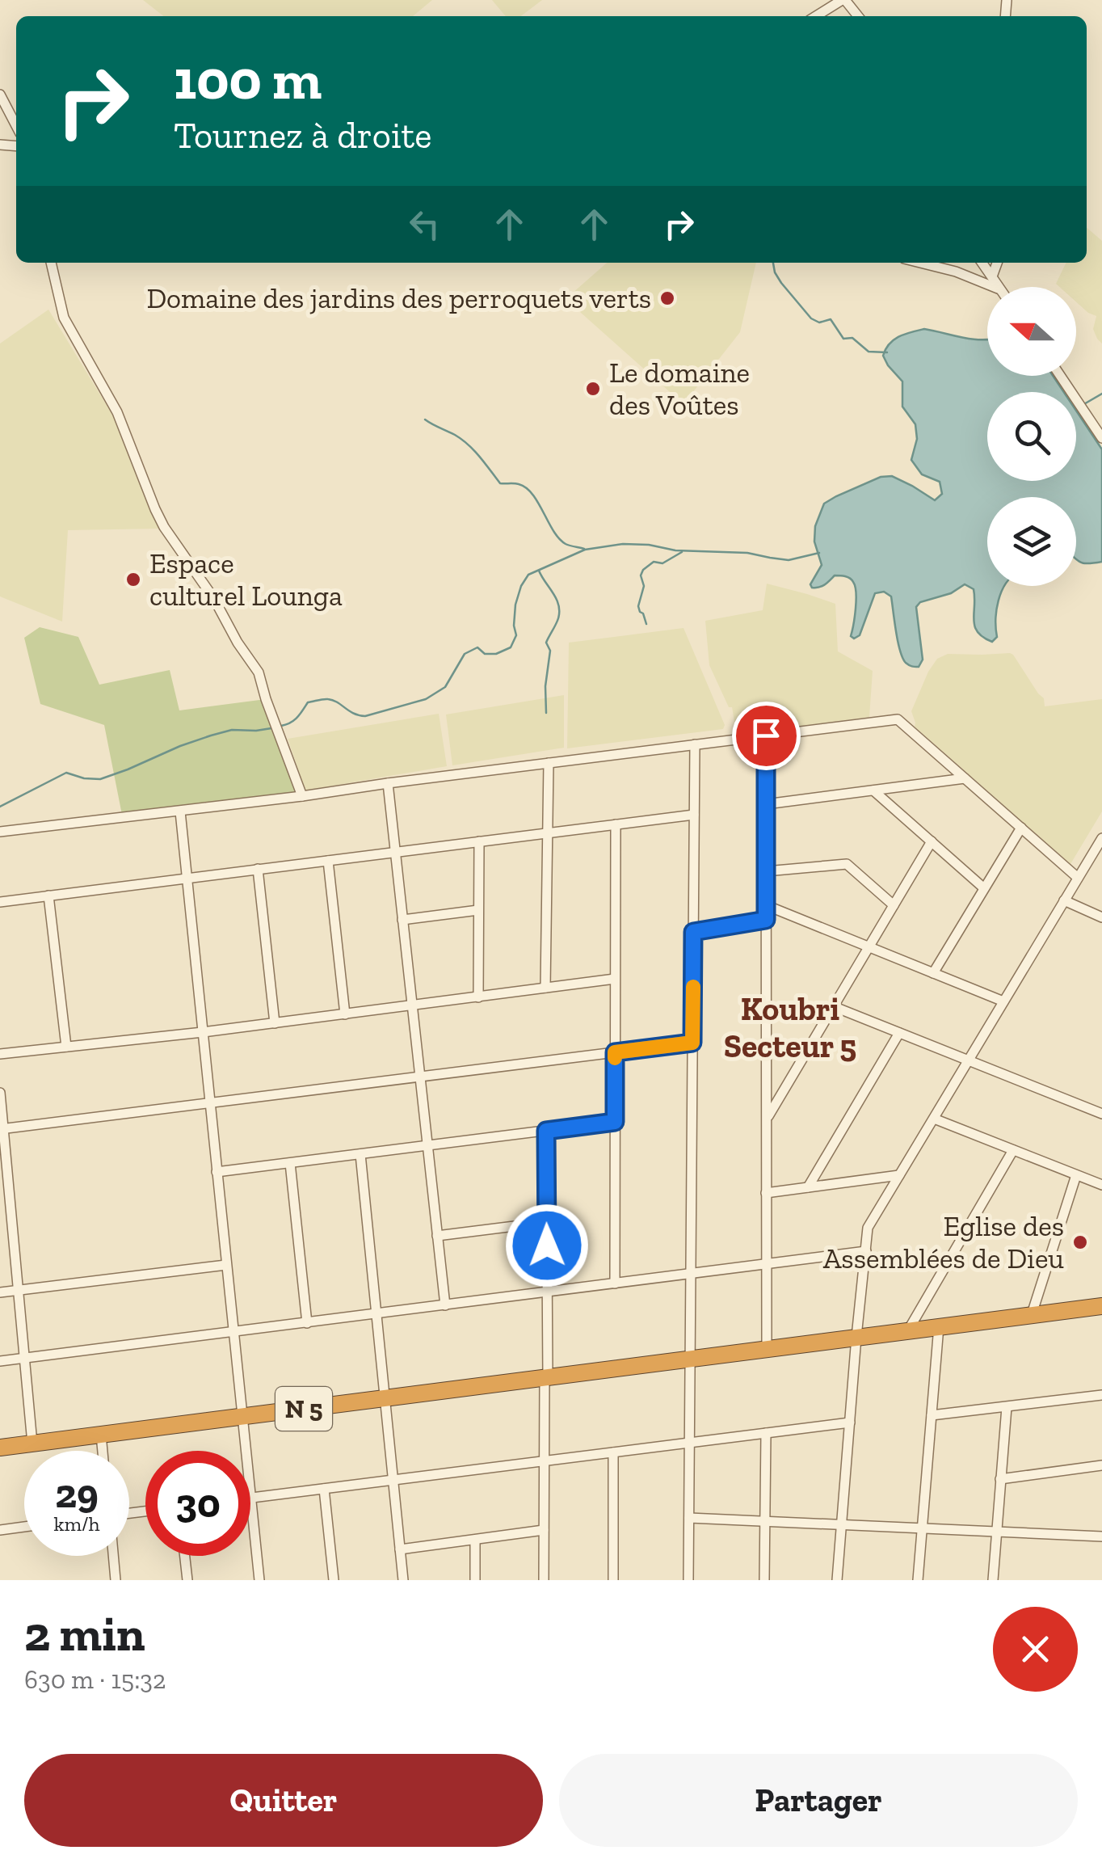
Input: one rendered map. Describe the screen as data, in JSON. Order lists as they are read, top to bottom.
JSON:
{
  "streets": {
    "highway": ["N 5"]
  },
  "districts": ["Koubri Secteur 5"],
  "places": [
    "Domaine des jardins des perroquets verts",
    "Le domaine des Voûtes",
    "Espace culturel Lounga",
    "Eglise des Assemblées de Dieu"
  ],
  "north": "left",
  "page": {
    "turn": ["100 m", "Tournez à droite"],
    "speed": "29 km/h",
    "limit": "30",
    "heading": ["2 min", "630 m · 15:32"],
    "buttons": ["Quitter", "Partager"]
  }
}
